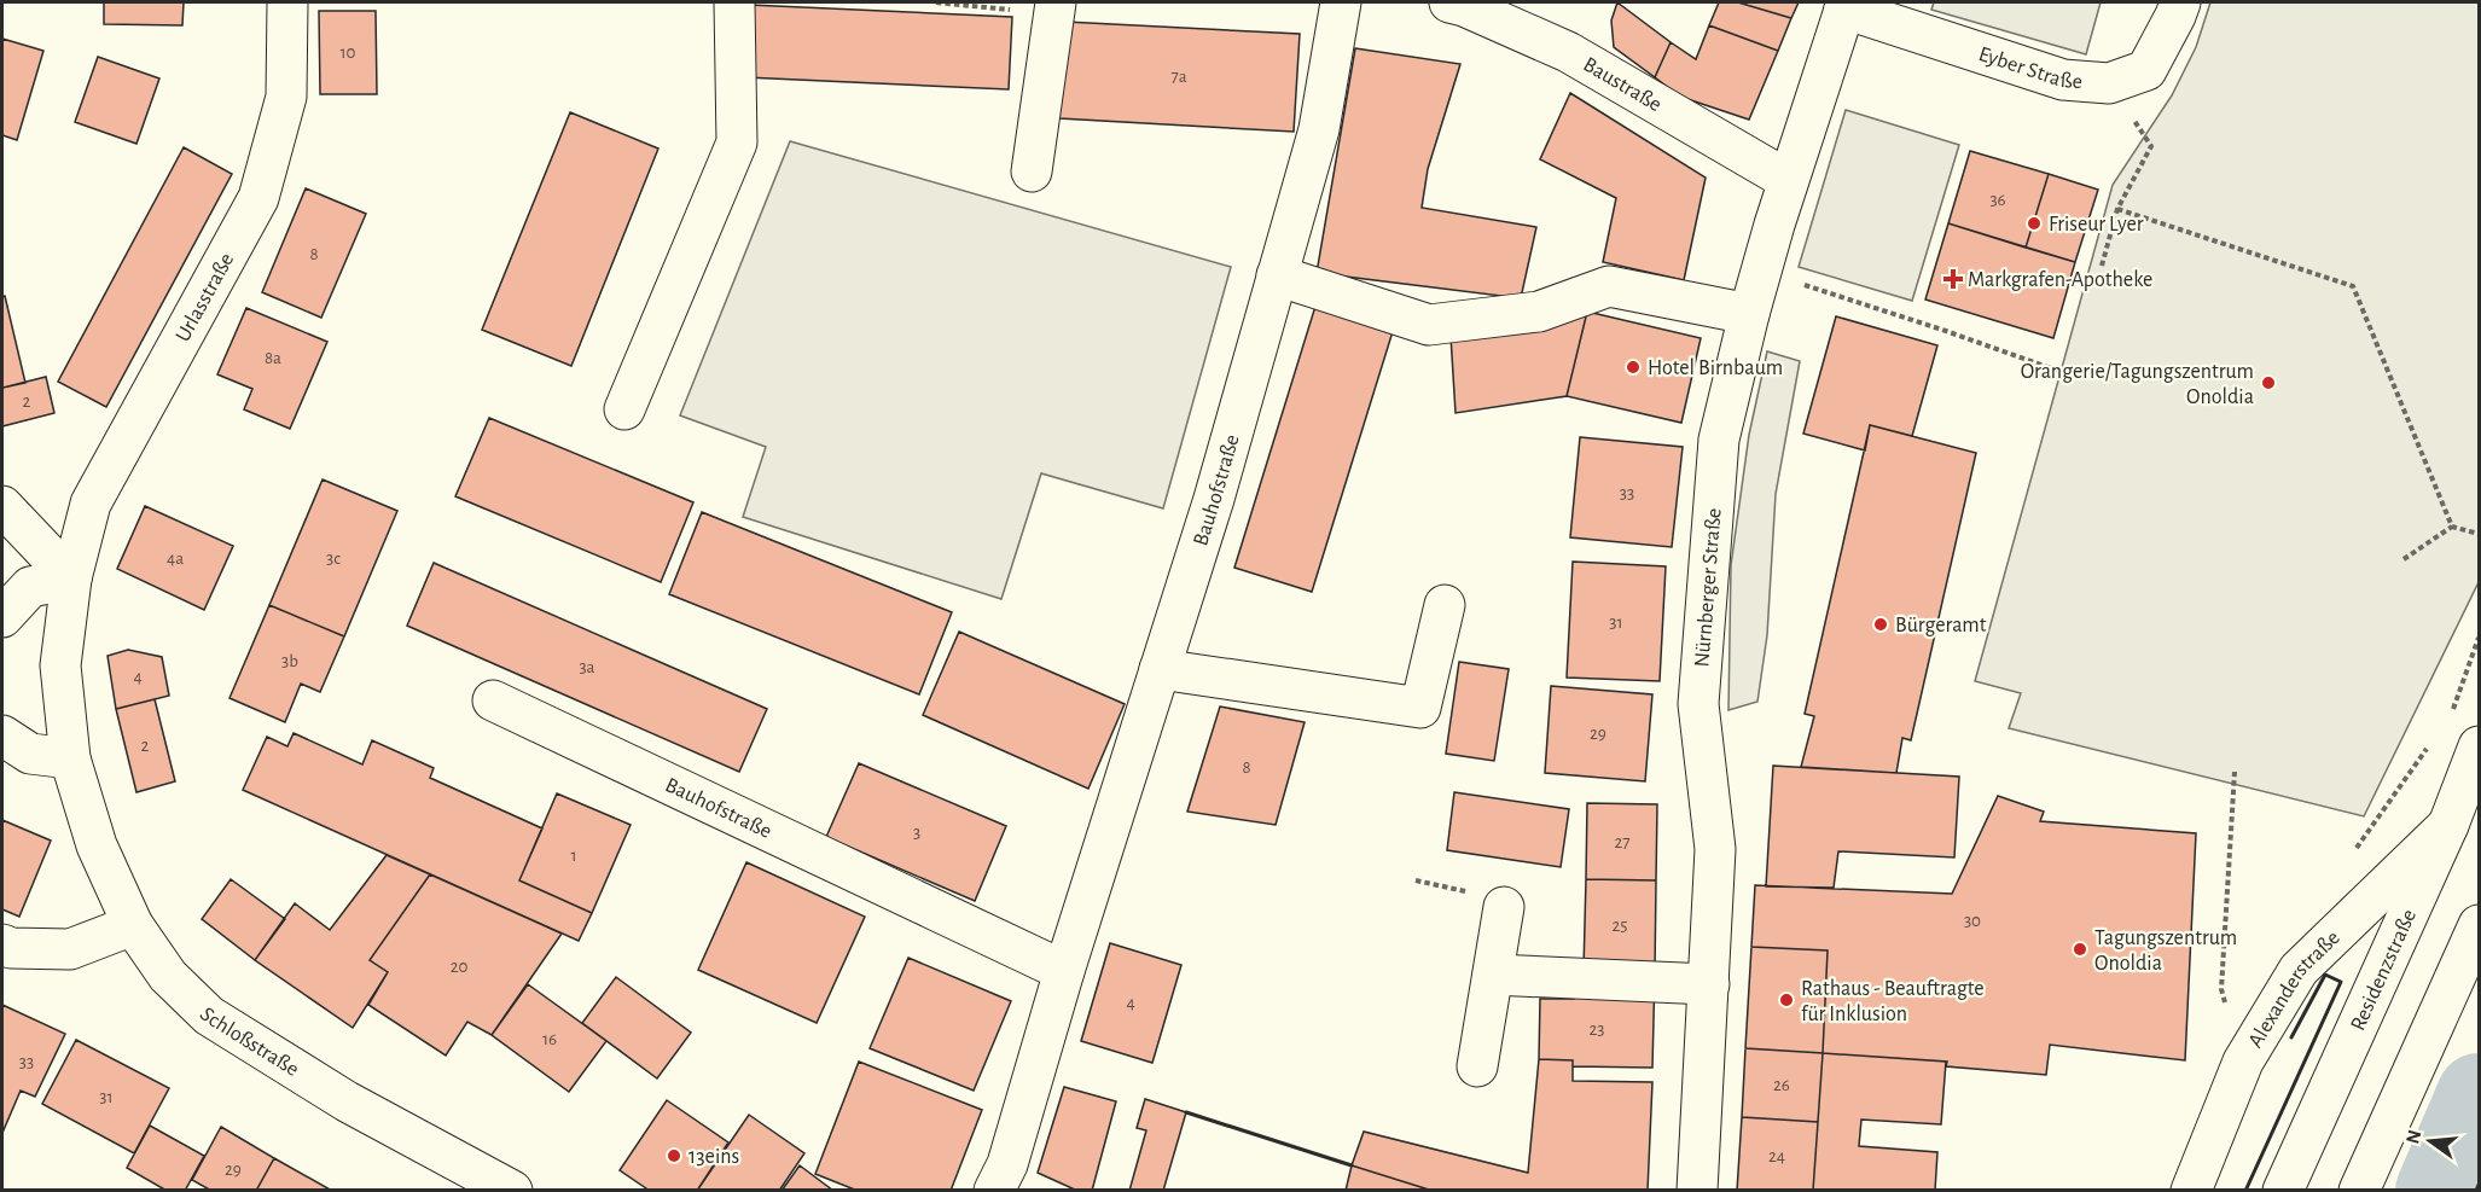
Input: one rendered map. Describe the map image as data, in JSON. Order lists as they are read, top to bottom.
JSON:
{
  "streets": {
    "street": [
      "Eyber Straße",
      "Baustraße",
      "Urlasstraße",
      "Bauhofstraße",
      "Nürnberger Straße",
      "Residenzstraße",
      "Alexanderstraße",
      "Schloßstraße"
    ]
  },
  "crossings": [
    ["Eyber Straße", "Nürnberger Straße"],
    ["Baustraße", "Nürnberger Straße"],
    ["Urlasstraße", "Schloßstraße"],
    ["Residenzstraße", "Alexanderstraße"]
  ],
  "places": {
    "other": [
      "Friseur Lyer",
      "Hotel Birnbaum",
      "Orangerie/Tagungszentrum Onoldia",
      "Bürgeramt",
      "Tagungszentrum Onoldia",
      "Rathaus - Beauftragte für Inklusion",
      "13eins"
    ],
    "health": ["Markgrafen-Apotheke"]
  },
  "house_numbers": [
    "10",
    "7a",
    "36",
    "8",
    "8a",
    "2",
    "33",
    "4a",
    "3c",
    "31",
    "3b",
    "3a",
    "4",
    "29",
    "2",
    "8",
    "3",
    "27",
    "1",
    "30",
    "25",
    "20",
    "4",
    "23",
    "16",
    "33",
    "26",
    "31",
    "24",
    "29"
  ],
  "north": "left"
}
